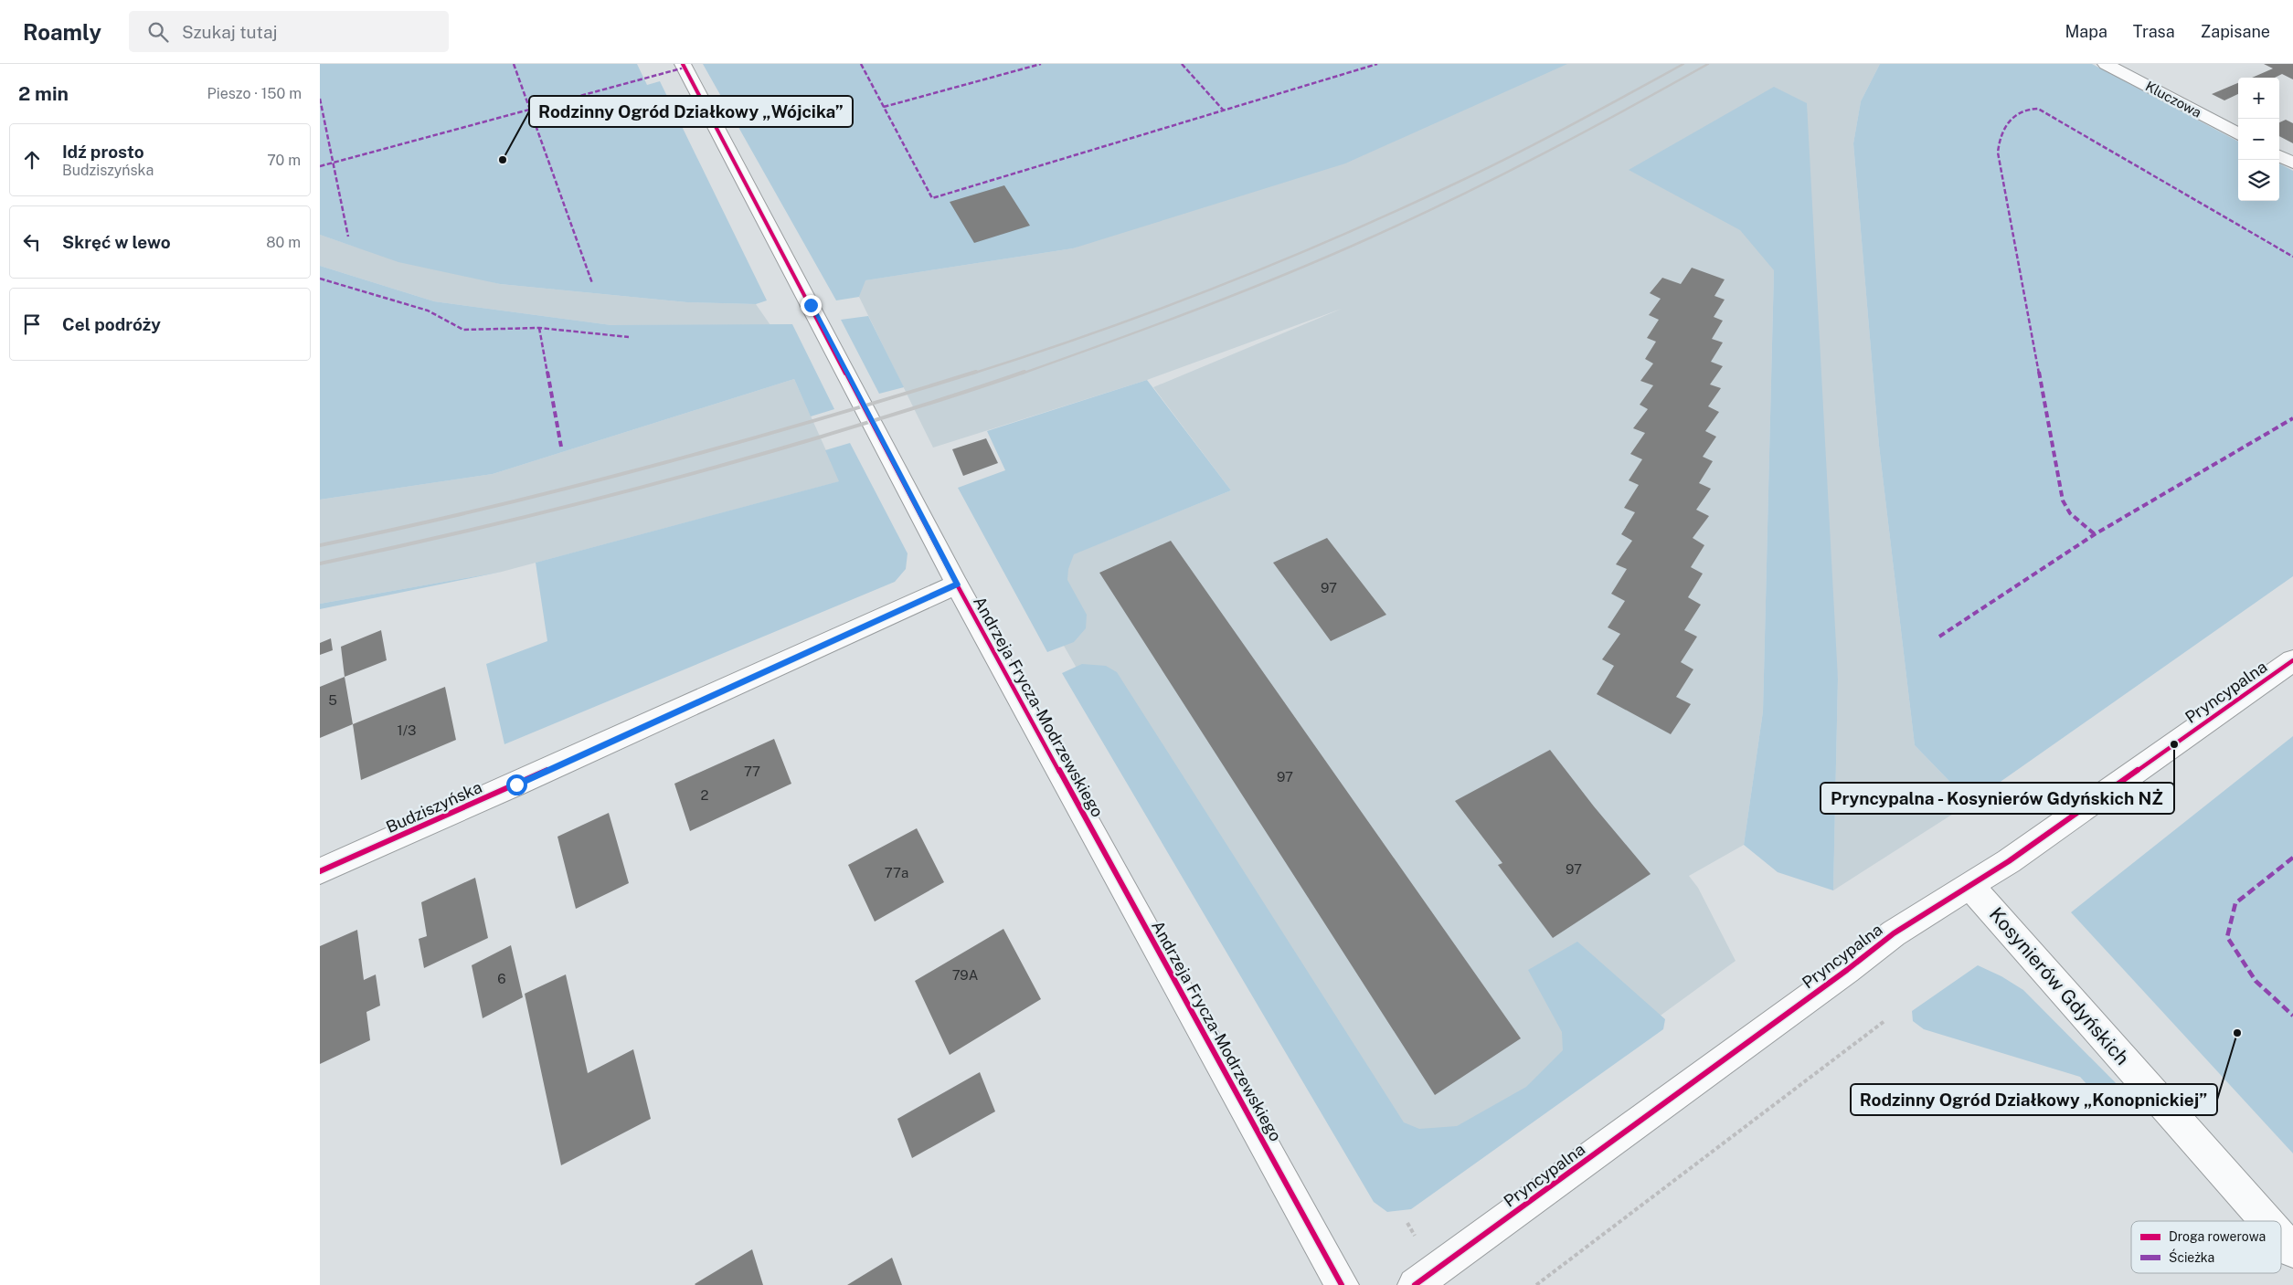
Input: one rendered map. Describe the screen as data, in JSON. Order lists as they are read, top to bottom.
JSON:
{
  "streets": {
    "street": [
      "Kluczowa",
      "Pryncypalna",
      "Andrzeja Frycza-Modrzewskiego",
      "Budziszyńska",
      "Kosynierów Gdyńskich"
    ]
  },
  "crossings": [
    ["Pryncypalna", "Kosynierów Gdyńskich"],
    ["Andrzeja Frycza-Modrzewskiego", "Budziszyńska"]
  ],
  "places": ["Rodzinny Ogród Działkowy „Wójcika”", "Pryncypalna - Kosynierów Gdyńskich NŻ", "Rodzinny Ogród Działkowy „Konopnickiej”"],
  "house_numbers": [
    "97",
    "5",
    "1/3",
    "77",
    "97",
    "2",
    "97",
    "77a",
    "79A",
    "6"
  ],
  "legend": ["Droga rowerowa", "Ścieżka"],
  "page": {
    "header": "Roamly",
    "search": "Szukaj tutaj",
    "nav": ["Mapa", "Trasa", "Zapisane"],
    "heading": ["2 min", "Pieszo · 150 m"],
    "map_buttons": ["+", "−"],
    "list": [
      ["Idź prosto", "Budziszyńska", "70 m"],
      ["Skręć w lewo", "80 m"],
      "Cel podróży"
    ]
  }
}
